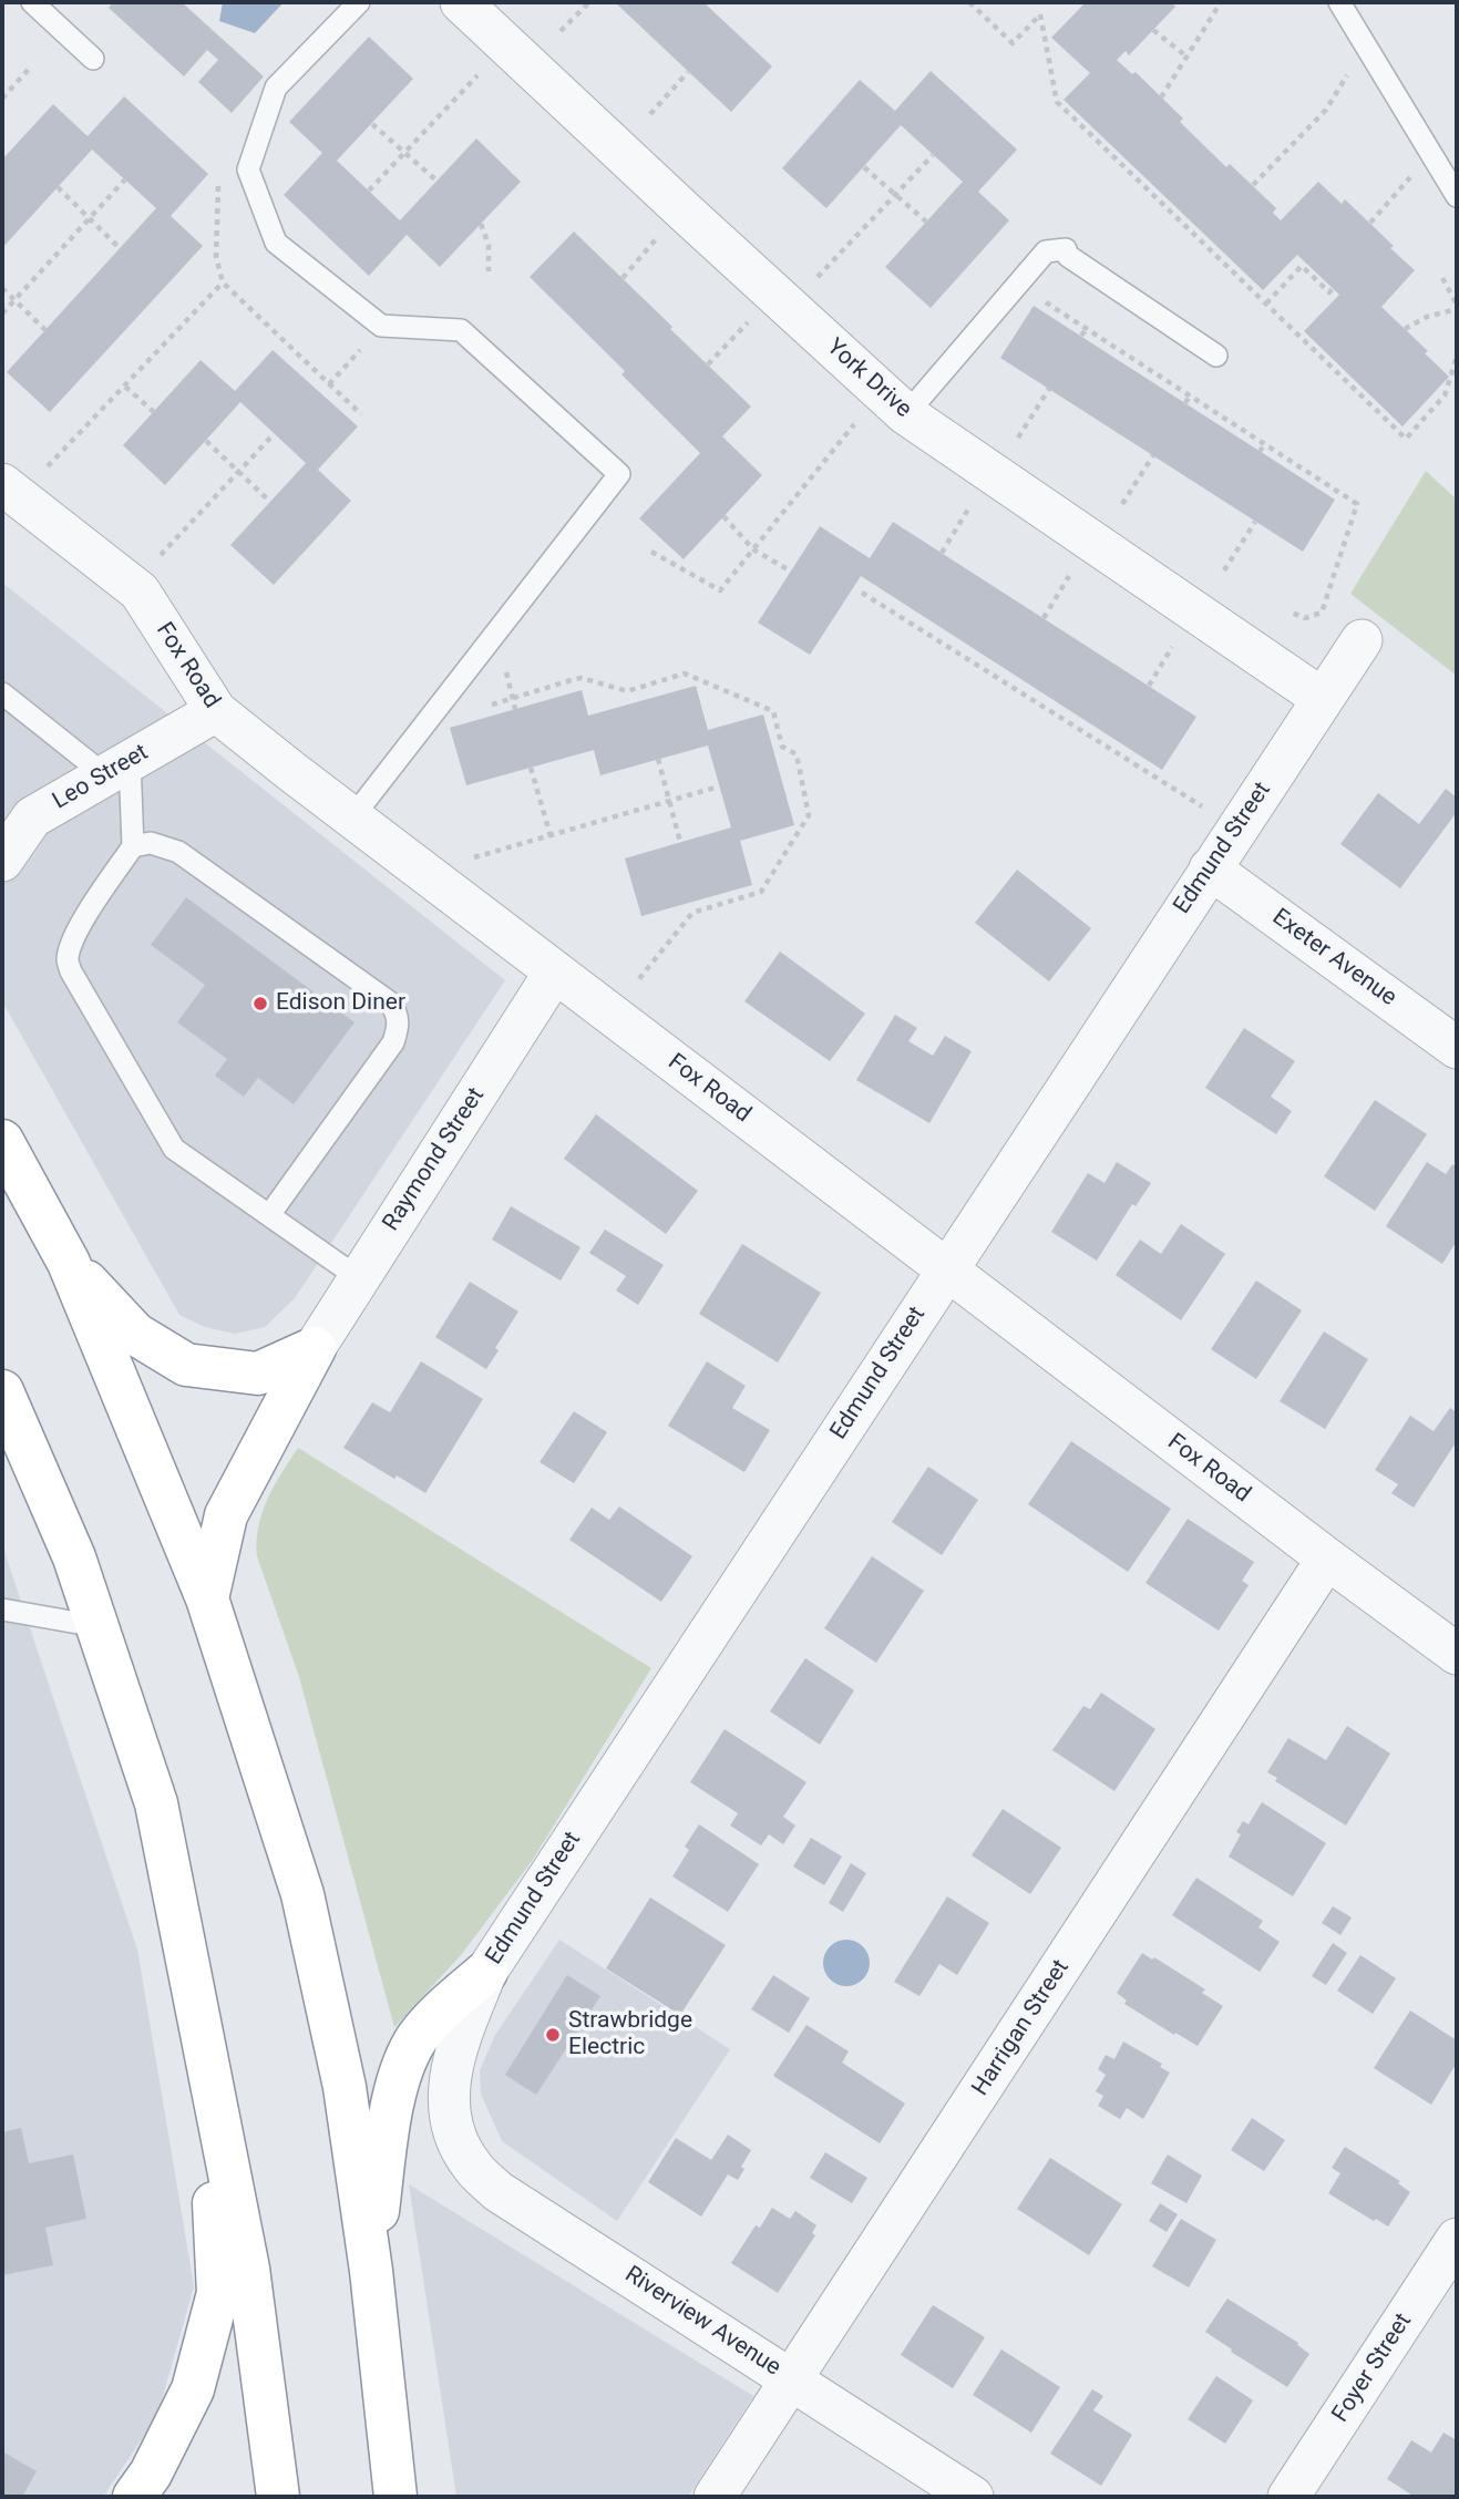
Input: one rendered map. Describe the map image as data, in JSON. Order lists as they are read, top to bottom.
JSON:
{
  "streets": {
    "street": [
      "York Drive",
      "Fox Road",
      "Leo Street",
      "Edmund Street",
      "Exeter Avenue",
      "Raymond Street",
      "Harrigan Street",
      "Riverview Avenue",
      "Foyer Street"
    ]
  },
  "crossings": [
    ["York Drive", "Edmund Street"],
    ["Fox Road", "Leo Street"],
    ["Fox Road", "Edmund Street"],
    ["Fox Road", "Raymond Street"],
    ["Fox Road", "Harrigan Street"],
    ["Edmund Street", "Exeter Avenue"],
    ["Edmund Street", "Riverview Avenue"],
    ["Harrigan Street", "Riverview Avenue"]
  ],
  "places": ["Edison Diner", "Strawbridge Electric"]
}
